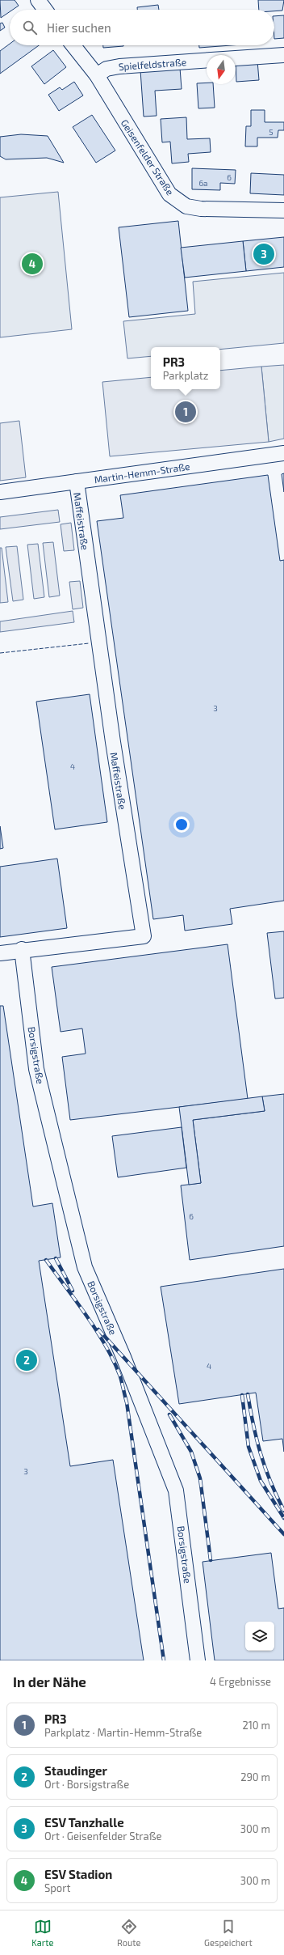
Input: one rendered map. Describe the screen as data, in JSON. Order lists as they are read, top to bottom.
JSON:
{
  "streets": {
    "street": [
      "Spielfeldstraße",
      "Geisenfelder Straße",
      "Martin-Hemm-Straße",
      "Maffeistraße",
      "Borsigstraße"
    ]
  },
  "crossings": [
    ["Spielfeldstraße", "Geisenfelder Straße"],
    ["Martin-Hemm-Straße", "Maffeistraße"],
    ["Maffeistraße", "Borsigstraße"]
  ],
  "house_numbers": [
    "5",
    "6",
    "6a",
    "3",
    "4",
    "6",
    "4",
    "3"
  ],
  "north": "bottom",
  "page": {
    "search": "Hier suchen",
    "pins": [
      "3",
      "4",
      "1",
      "2"
    ],
    "popup": ["PR3", "Parkplatz"],
    "heading": ["In der Nähe", "4 Ergebnisse"],
    "list": [
      {
        "mark": "1",
        "name": "PR3",
        "note": "Parkplatz · Martin-Hemm-Straße",
        "value": "210 m"
      },
      {
        "mark": "2",
        "name": "Staudinger",
        "note": "Ort · Borsigstraße",
        "value": "290 m"
      },
      {
        "mark": "3",
        "name": "ESV Tanzhalle",
        "note": "Ort · Geisenfelder Straße",
        "value": "300 m"
      },
      {
        "mark": "4",
        "name": "ESV Stadion",
        "note": "Sport",
        "value": "300 m"
      }
    ],
    "nav": ["Karte", "Route", "Gespeichert"]
  }
}
